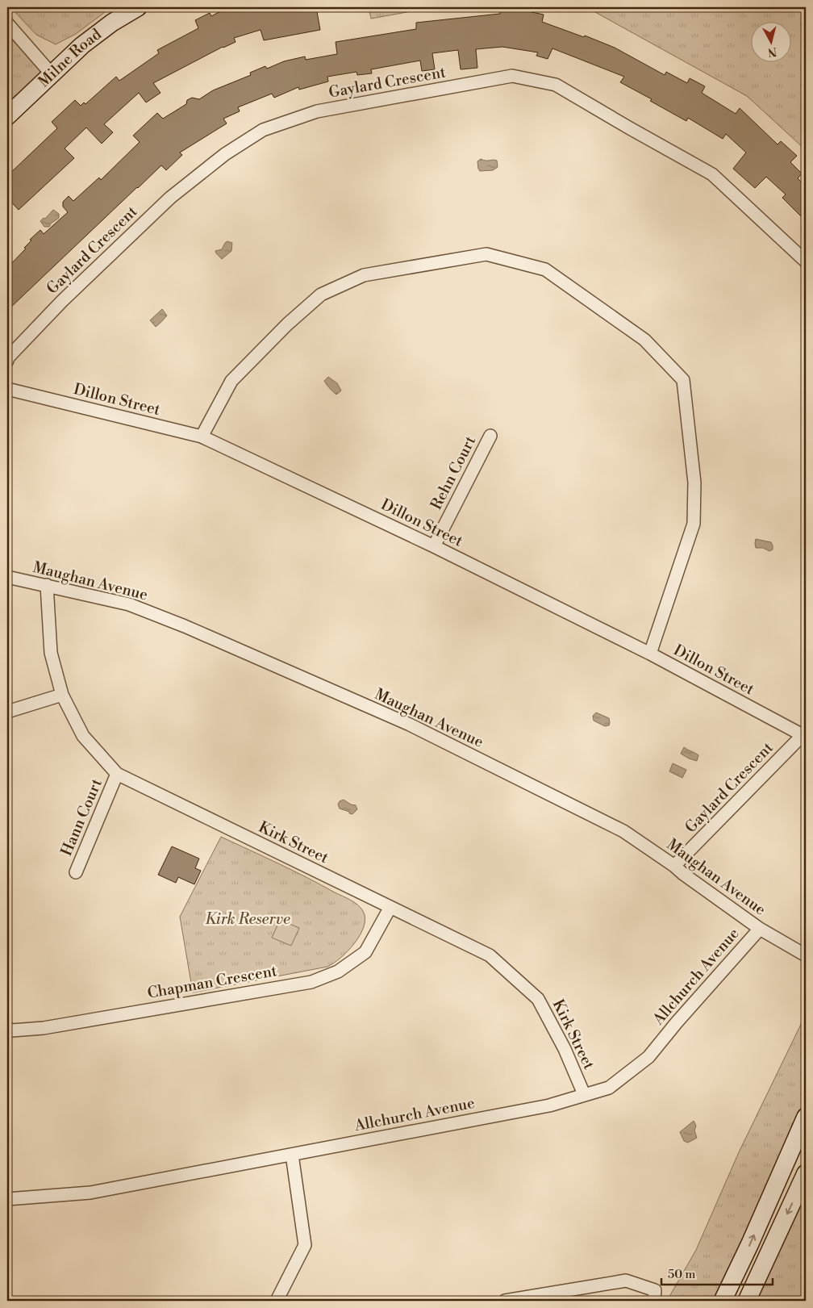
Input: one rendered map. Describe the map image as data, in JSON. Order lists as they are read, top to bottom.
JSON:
{
  "streets": {
    "main road": ["Milne Road"],
    "street": [
      "Gaylard Crescent",
      "Dillon Street",
      "Rehn Court",
      "Maughan Avenue",
      "Hann Court",
      "Kirk Street",
      "Allchurch Avenue",
      "Chapman Crescent"
    ]
  },
  "crossings": [
    ["Gaylard Crescent", "Dillon Street"],
    ["Gaylard Crescent", "Maughan Avenue"],
    ["Dillon Street", "Rehn Court"],
    ["Maughan Avenue", "Kirk Street"],
    ["Maughan Avenue", "Allchurch Avenue"],
    ["Hann Court", "Kirk Street"],
    ["Kirk Street", "Allchurch Avenue"],
    ["Kirk Street", "Chapman Crescent"]
  ],
  "parks": ["Kirk Reserve"],
  "scale_bar": "50 m",
  "north": "bottom"
}
